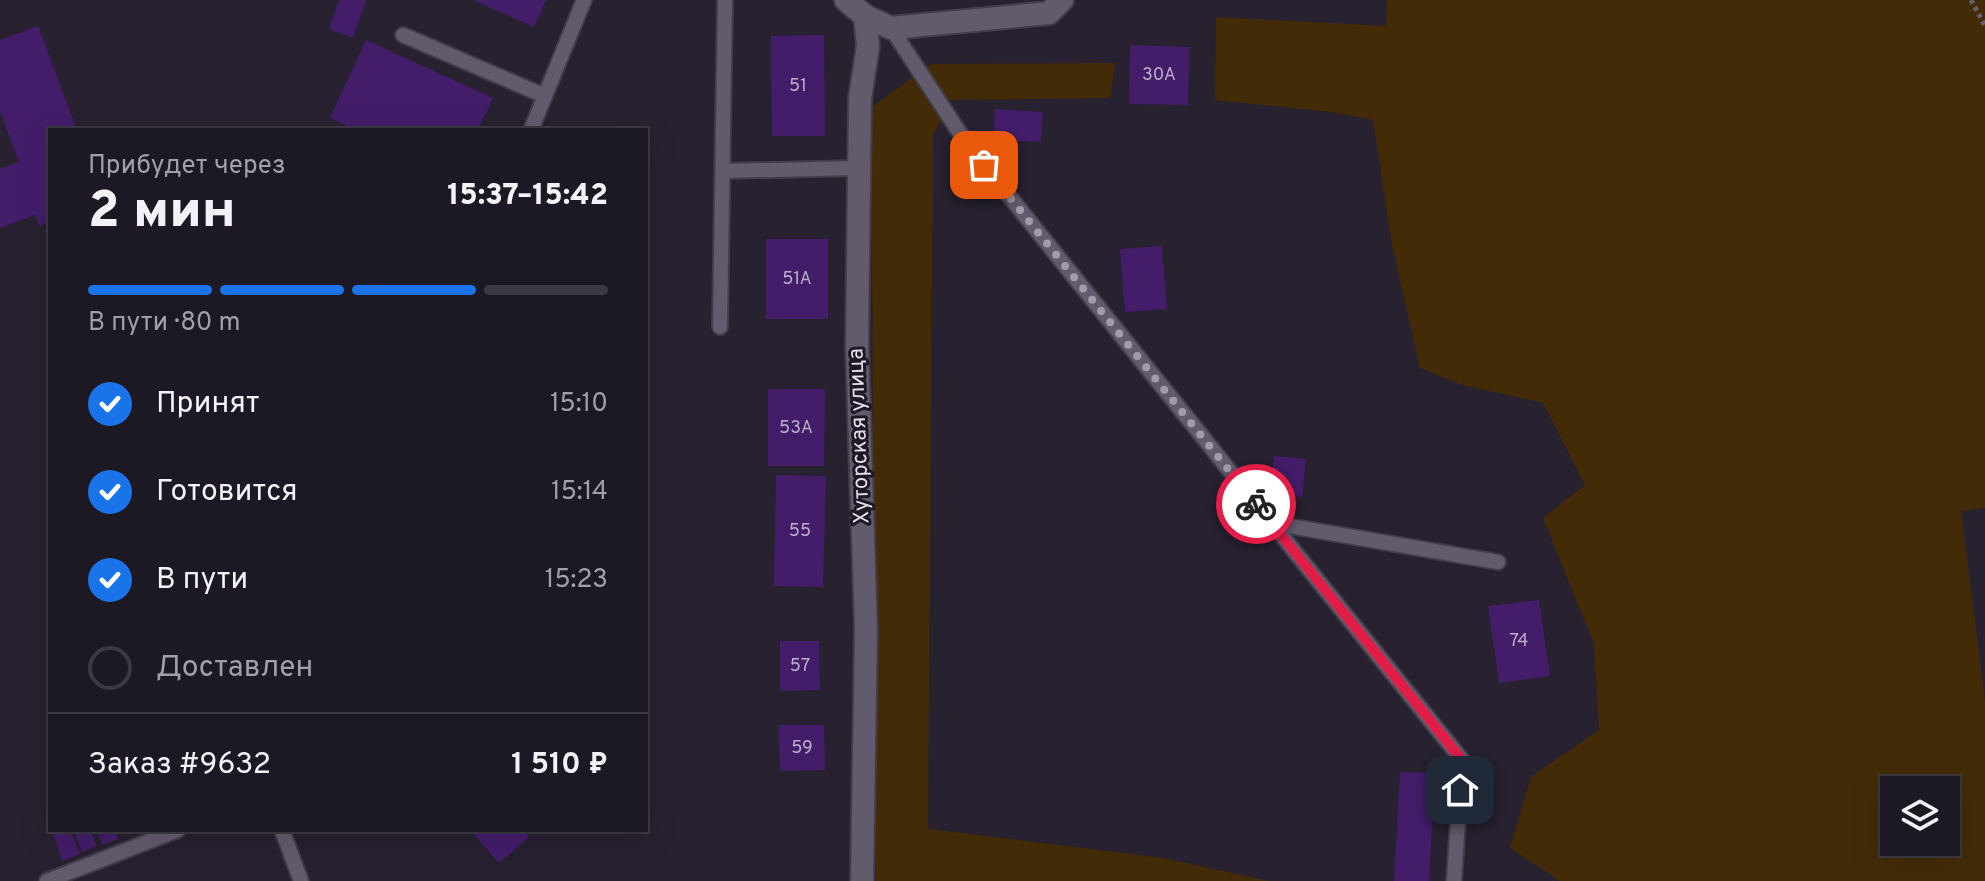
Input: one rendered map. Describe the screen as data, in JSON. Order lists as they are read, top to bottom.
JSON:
{
  "streets": {
    "street": ["Хуторская улица"]
  },
  "house_numbers": [
    "30А",
    "51",
    "51А",
    "53А",
    "55",
    "74",
    "57",
    "59"
  ],
  "page": {
    "heading": ["2 мин", "Прибудет через", "15:37–15:42"],
    "panel": ["Заказ #9632", "1 510 ₽"],
    "bar": "В пути · 80 m",
    "list": [
      ["Принят", "15:10"],
      ["Готовится", "15:14"],
      ["В пути", "15:23"],
      "Доставлен"
    ]
  }
}
